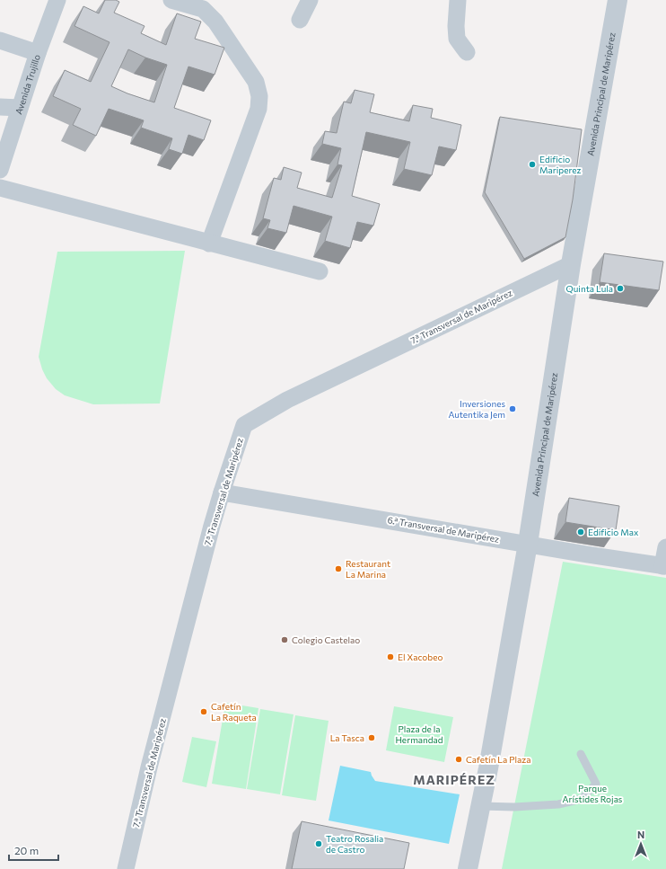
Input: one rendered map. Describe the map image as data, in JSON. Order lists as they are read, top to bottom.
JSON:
{
  "streets": {
    "street": [
      "Avenida Trujillo",
      "Avenida Principal de Maripérez",
      "7.ª Transversal de Maripérez",
      "6.ª Transversal de Maripérez"
    ]
  },
  "crossings": [
    ["Avenida Principal de Maripérez", "7.ª Transversal de Maripérez"],
    ["Avenida Principal de Maripérez", "6.ª Transversal de Maripérez"],
    ["7.ª Transversal de Maripérez", "6.ª Transversal de Maripérez"]
  ],
  "districts": ["MARIPÉREZ"],
  "parks": ["Plaza de la Hermandad", "Parque Arístides Rojas"],
  "places": [
    "Edificio Mariperez",
    "Quinta Lula",
    "Inversiones Autentika Jem",
    "Edificio Max",
    "Restaurant La Marina",
    "Colegio Castelao",
    "El Xacobeo",
    "Cafetín La Raqueta",
    "La Tasca",
    "Cafetín La Plaza",
    "Teatro Rosalia de Castro"
  ],
  "scale_bar": "20 m",
  "north": "top"
}
